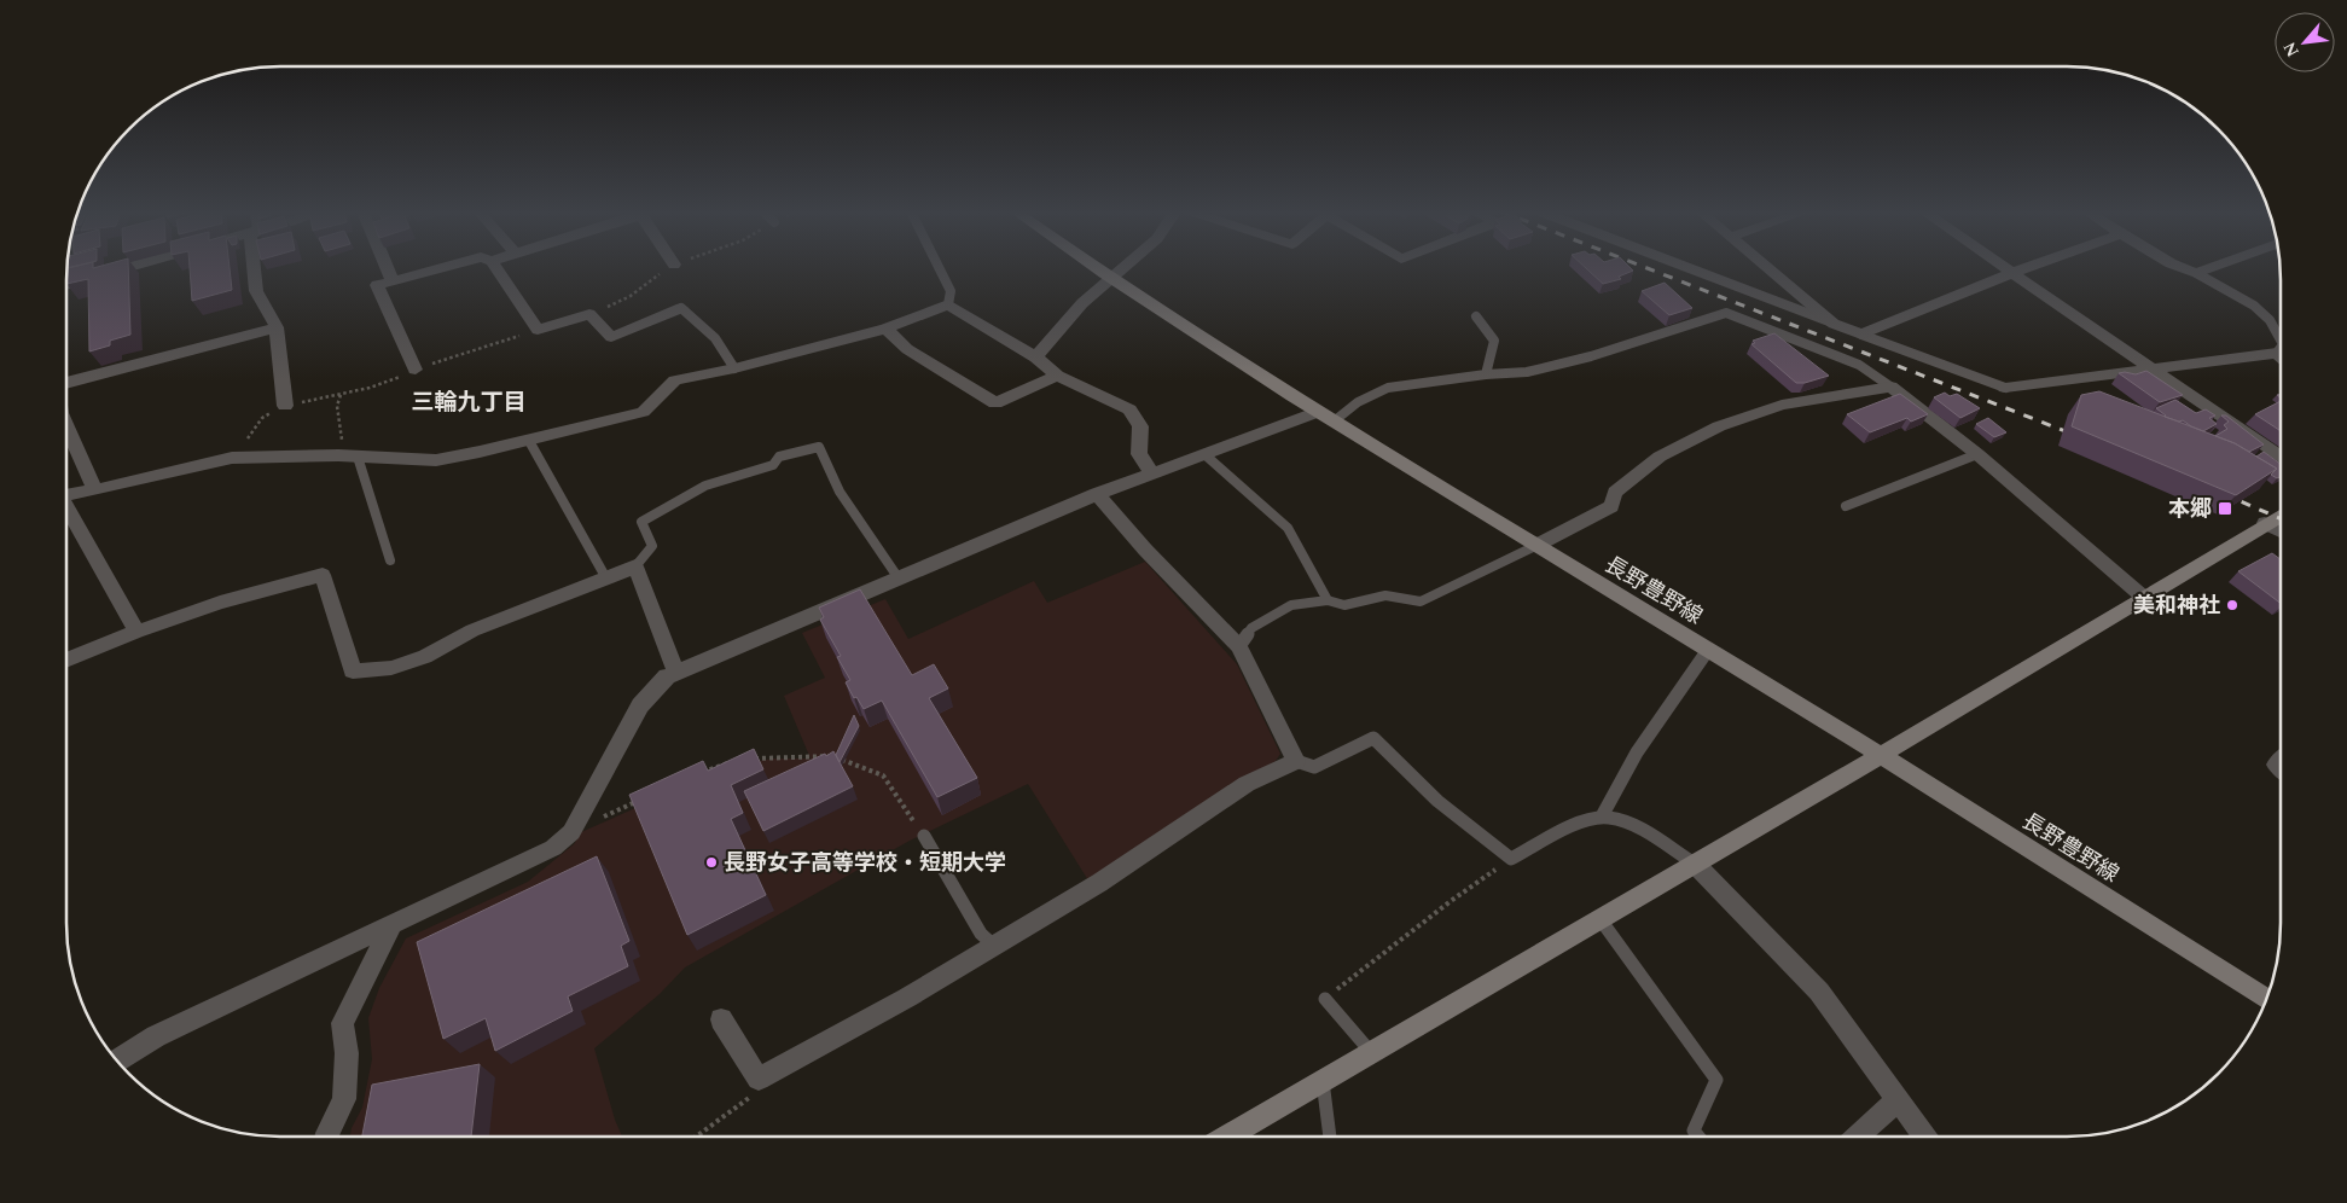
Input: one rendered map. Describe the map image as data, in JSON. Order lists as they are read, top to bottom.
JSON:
{
  "streets": {
    "main road": ["長野豊野線"]
  },
  "districts": ["三輪九丁目"],
  "places": {
    "transit": ["本郷"],
    "other": ["美和神社", "長野女子高等学校・短期大学"]
  },
  "north": "bottom left"
}
